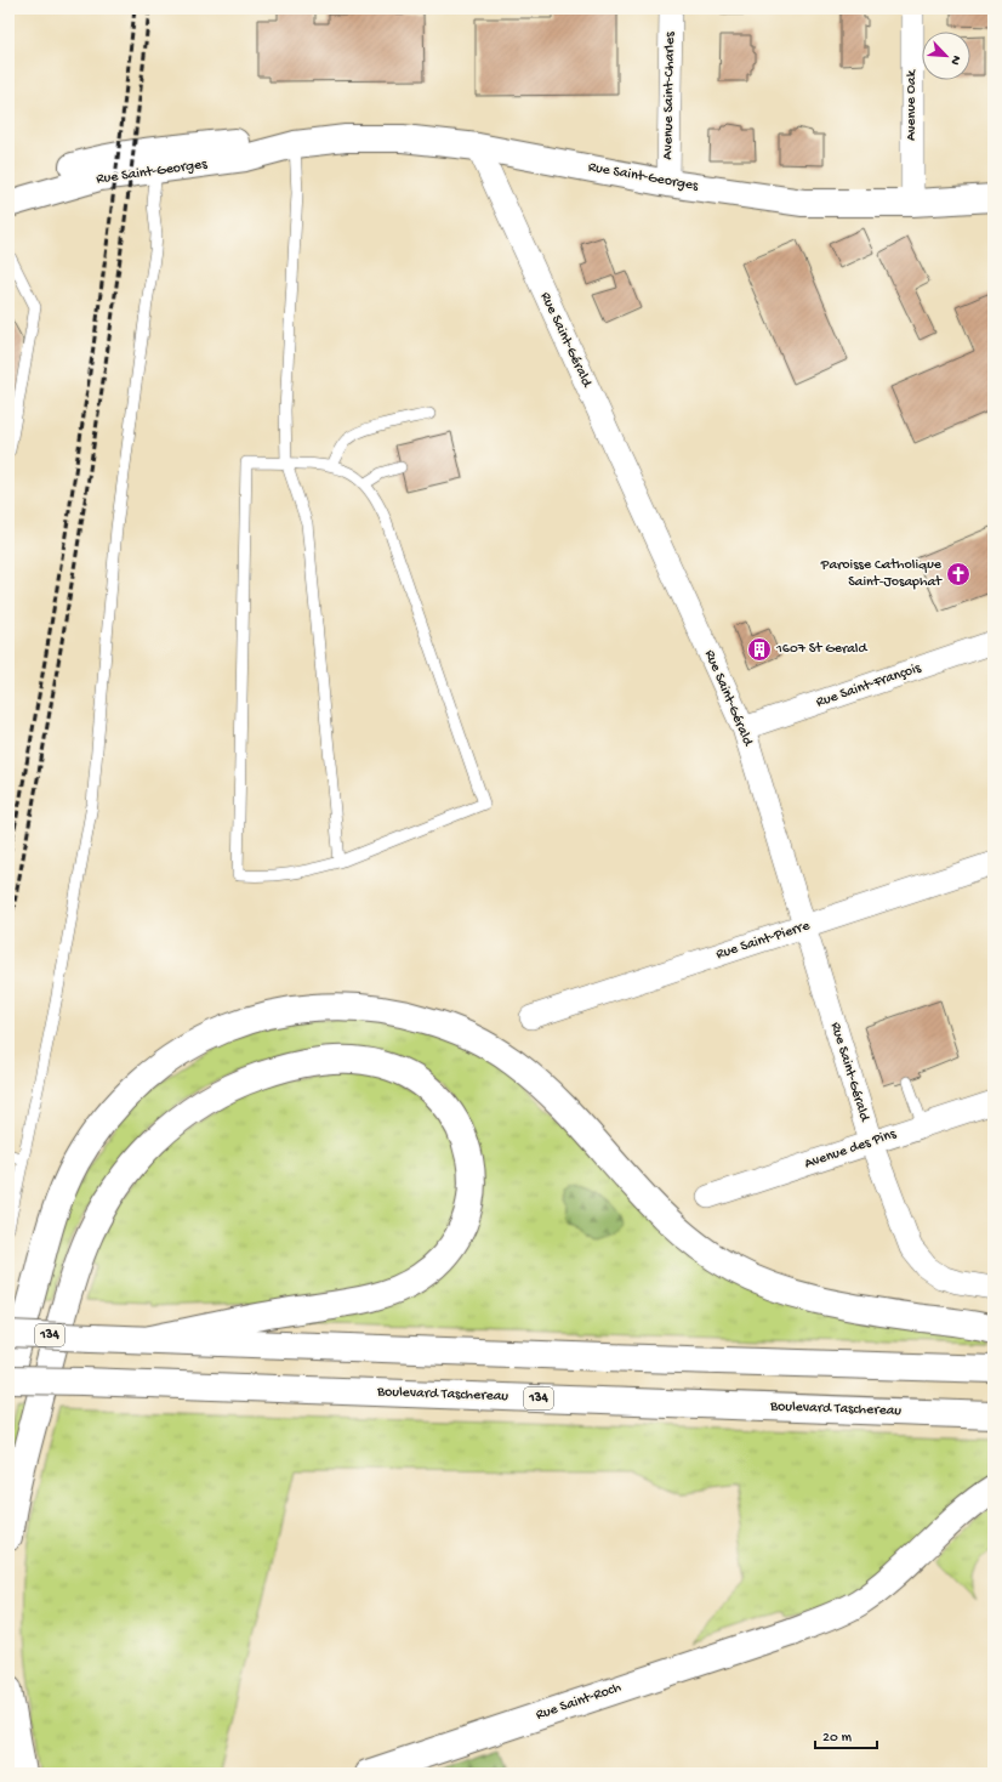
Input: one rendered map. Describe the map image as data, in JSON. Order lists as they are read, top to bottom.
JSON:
{
  "streets": {
    "main road": [
      "Rue Saint-Georges",
      "134",
      "Boulevard Taschereau",
      "Rue Saint-Roch"
    ],
    "street": [
      "Avenue Saint-Charles",
      "Avenue Oak",
      "Rue Saint-Gérald",
      "Rue Saint-François",
      "Rue Saint-Pierre",
      "Avenue des Pins"
    ]
  },
  "crossings": [
    ["Avenue Saint-Charles", "Rue Saint-Georges"],
    ["Avenue Oak", "Rue Saint-Georges"],
    ["Rue Saint-Georges", "Rue Saint-Gérald"],
    ["Rue Saint-Gérald", "Rue Saint-François"],
    ["Rue Saint-Gérald", "Rue Saint-Pierre"],
    ["Rue Saint-Gérald", "Avenue des Pins"]
  ],
  "places": {
    "church": ["Paroisse Catholique Saint-Josaphat"],
    "building": ["1607 St Gerald"]
  },
  "scale_bar": "20 m",
  "north": "bottom right"
}
